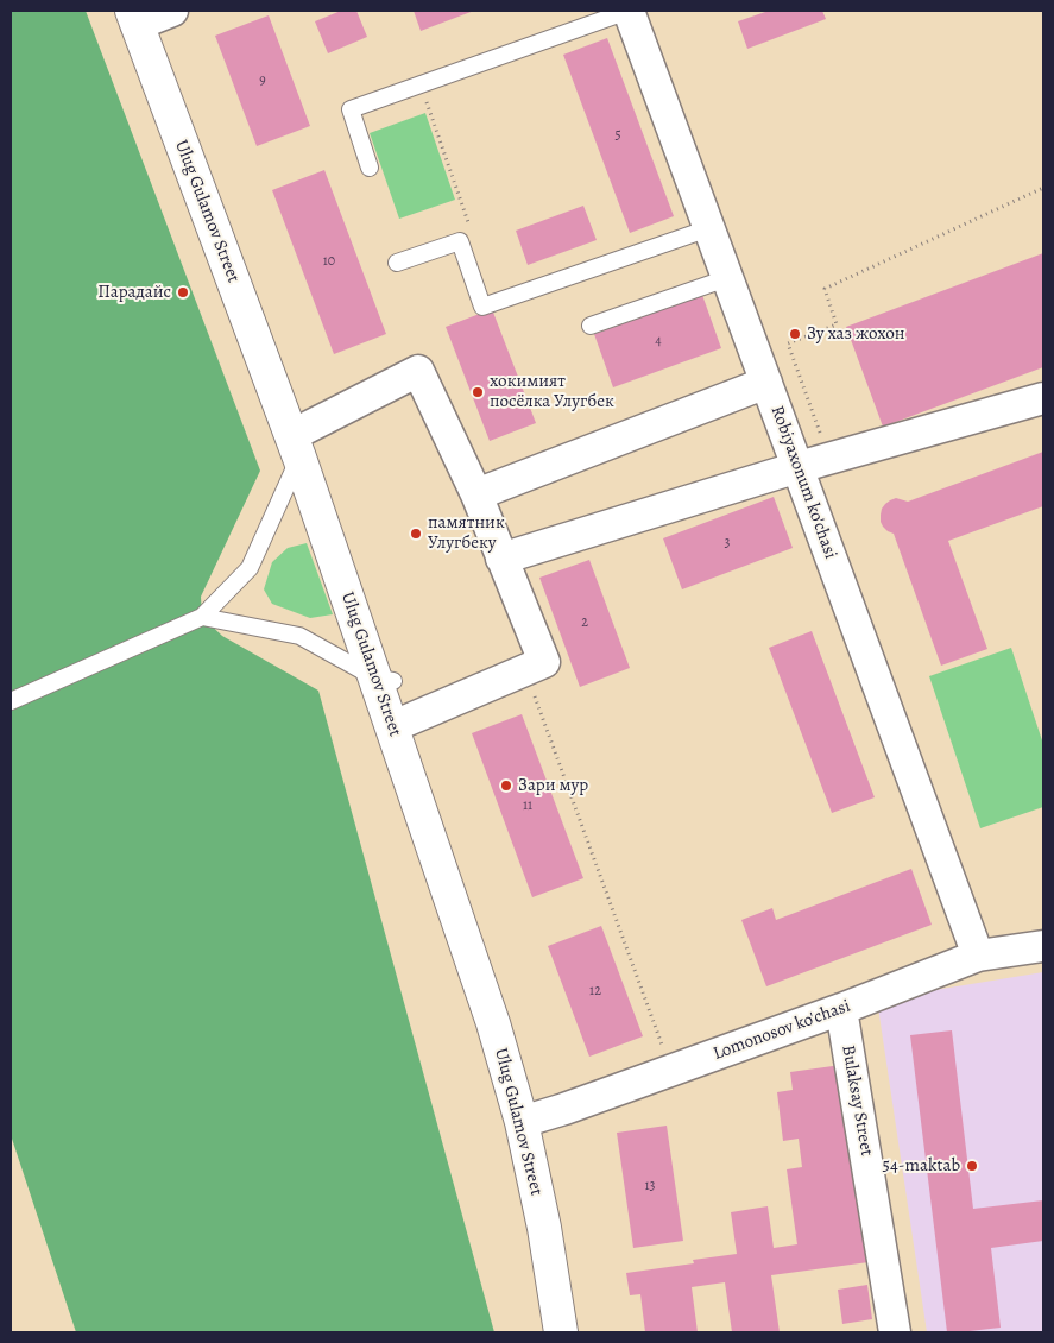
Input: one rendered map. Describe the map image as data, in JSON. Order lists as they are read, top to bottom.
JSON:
{
  "streets": {
    "main road": ["Ulug Gulamov Street"],
    "street": ["Robiyaxonum ko'chasi", "Lomonosov ko'chasi", "Bulaksay Street"]
  },
  "crossings": [
    ["Ulug Gulamov Street", "Lomonosov ko'chasi"],
    ["Robiyaxonum ko'chasi", "Lomonosov ko'chasi"],
    ["Lomonosov ko'chasi", "Bulaksay Street"]
  ],
  "places": [
    "Парадайс",
    "Зу хаз жохон",
    "хокимият посёлка Улугбек",
    "памятник Улугбеку",
    "Зари мур",
    "54-maktab"
  ],
  "house_numbers": [
    "9",
    "5",
    "10",
    "4",
    "3",
    "2",
    "11",
    "12",
    "13"
  ]
}
